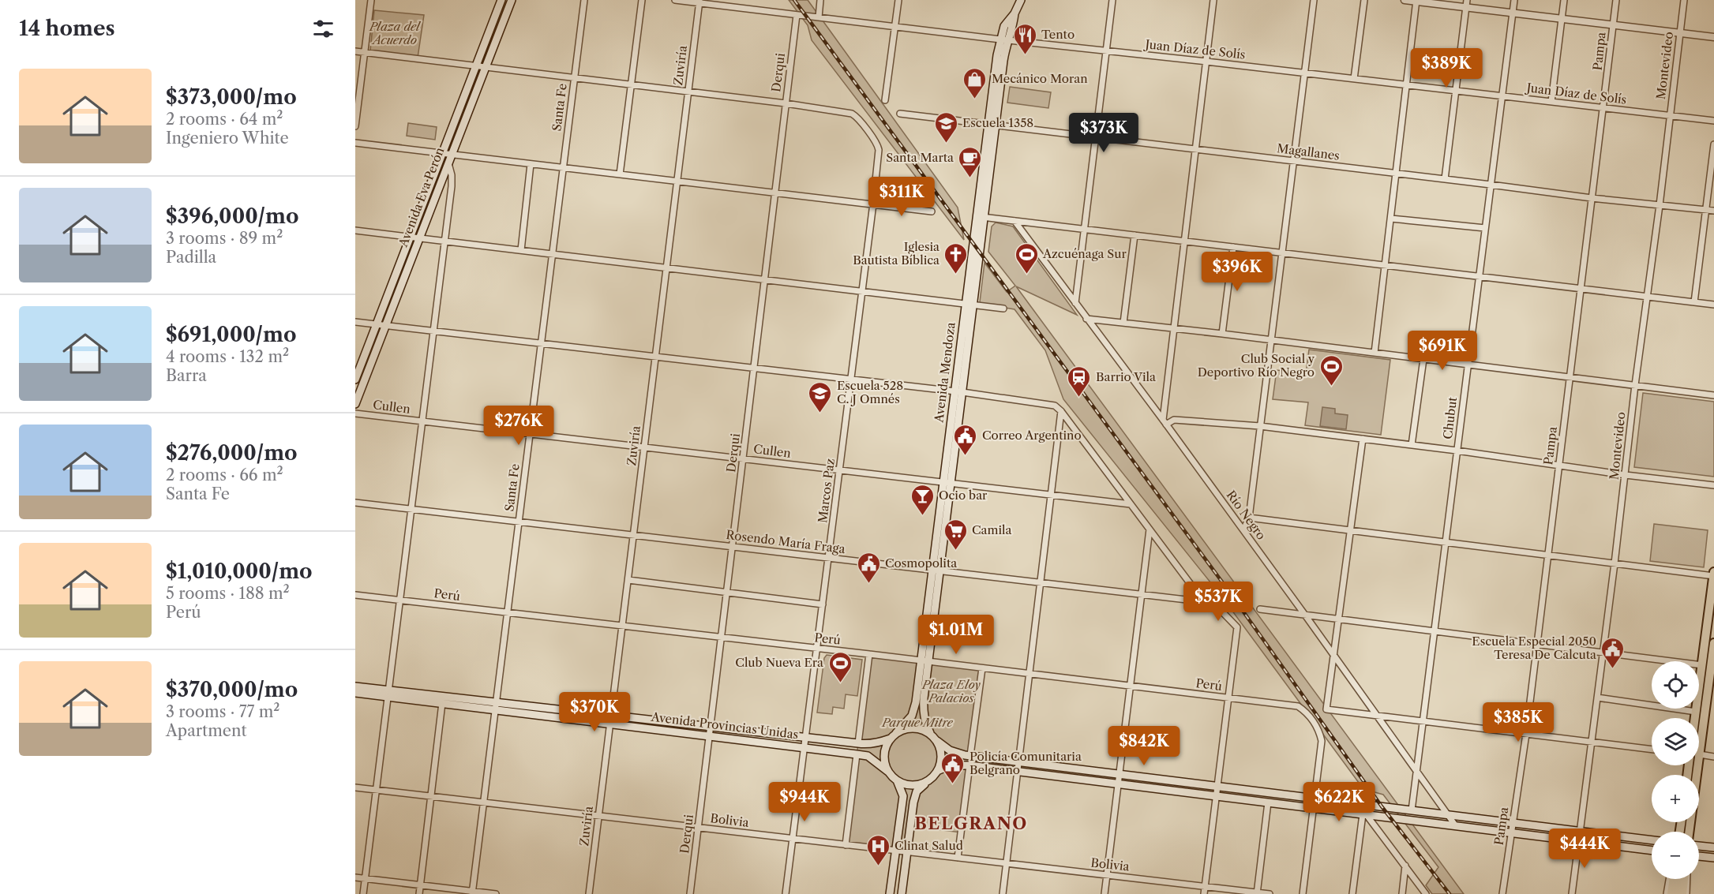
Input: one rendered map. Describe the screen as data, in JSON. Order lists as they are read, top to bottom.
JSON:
{
  "streets": {
    "main road": ["Avenida Eva Perón", "Avenida Mendoza", "Avenida Provincias Unidas"],
    "street": [
      "Juan Díaz de Solís",
      "Pampa",
      "Zuviría",
      "Montevideo",
      "Derqui",
      "Santa Fe",
      "Magallanes",
      "Cullen",
      "Chubut",
      "Marcos Paz",
      "Río Negro",
      "Rosendo María Fraga",
      "Perú",
      "Bolivia"
    ]
  },
  "crossings": [
    ["Juan Díaz de Solís", "Pampa"],
    ["Juan Díaz de Solís", "Zuviría"],
    ["Juan Díaz de Solís", "Montevideo"],
    ["Juan Díaz de Solís", "Derqui"],
    ["Juan Díaz de Solís", "Avenida Mendoza"],
    ["Juan Díaz de Solís", "Chubut"],
    ["Pampa", "Magallanes"],
    ["Zuviría", "Cullen"],
    ["Zuviría", "Rosendo María Fraga"],
    ["Zuviría", "Perú"],
    ["Zuviría", "Avenida Provincias Unidas"],
    ["Zuviría", "Bolivia"],
    ["Montevideo", "Magallanes"],
    ["Derqui", "Cullen"],
    ["Derqui", "Marcos Paz"],
    ["Derqui", "Rosendo María Fraga"],
    ["Derqui", "Perú"],
    ["Derqui", "Avenida Provincias Unidas"],
    ["Derqui", "Bolivia"],
    ["Santa Fe", "Cullen"],
    ["Santa Fe", "Rosendo María Fraga"],
    ["Santa Fe", "Perú"],
    ["Santa Fe", "Avenida Provincias Unidas"],
    ["Santa Fe", "Bolivia"],
    ["Magallanes", "Avenida Mendoza"],
    ["Magallanes", "Chubut"],
    ["Avenida Mendoza", "Cullen"],
    ["Avenida Mendoza", "Rosendo María Fraga"],
    ["Avenida Mendoza", "Perú"],
    ["Avenida Mendoza", "Avenida Provincias Unidas"],
    ["Cullen", "Marcos Paz"],
    ["Chubut", "Río Negro"],
    ["Marcos Paz", "Rosendo María Fraga"],
    ["Marcos Paz", "Perú"],
    ["Marcos Paz", "Avenida Provincias Unidas"],
    ["Marcos Paz", "Bolivia"],
    ["Rosendo María Fraga", "Perú"]
  ],
  "districts": ["BELGRANO"],
  "parks": ["Plaza del Acuerdo", "Plaza Eloy Palacios", "Parque Mitre"],
  "places": {
    "restaurant": ["Tento"],
    "shop": ["Mecánico Moran"],
    "school or university": ["Escuela 1358", "Escuela 528 C. J Omnés"],
    "cafe": ["Santa Marta"],
    "church": ["Iglesia Bautista Bíblica"],
    "sports": ["Azcuénaga Sur", "Club Social y Deportivo Río Negro", "Club Nueva Era"],
    "station": ["Barrio Vila"],
    "public building": [
      "Correo Argentino",
      "Cosmopolita",
      "Escuela Especial 2050 Teresa De Calcuta",
      "Policía Comunitaria Belgrano"
    ],
    "bar": ["Ocio bar"],
    "supermarket": ["Camila"],
    "hospital": ["Clinat Salud"]
  },
  "page": {
    "heading": "14 homes",
    "price": [
      "$389K",
      "$373K",
      "$311K",
      "$396K",
      "$691K",
      "$276K",
      "$537K",
      "$1.01M",
      "$370K",
      "$385K",
      "$842K",
      "$944K",
      "$622K",
      "$444K"
    ],
    "list": [
      {
        "name": "$373,000/mo",
        "note": "2 rooms · 64 m² · Ingeniero White"
      },
      {
        "name": "$396,000/mo",
        "note": "3 rooms · 89 m² · Padilla"
      },
      {
        "name": "$691,000/mo",
        "note": "4 rooms · 132 m² · Barra"
      },
      {
        "name": "$276,000/mo",
        "note": "2 rooms · 66 m² · Santa Fe"
      },
      {
        "name": "$1,010,000/mo",
        "note": "5 rooms · 188 m² · Perú"
      },
      {
        "name": "$370,000/mo",
        "note": "3 rooms · 77 m² · Apartment"
      }
    ],
    "map_buttons": ["+", "−"]
  }
}
